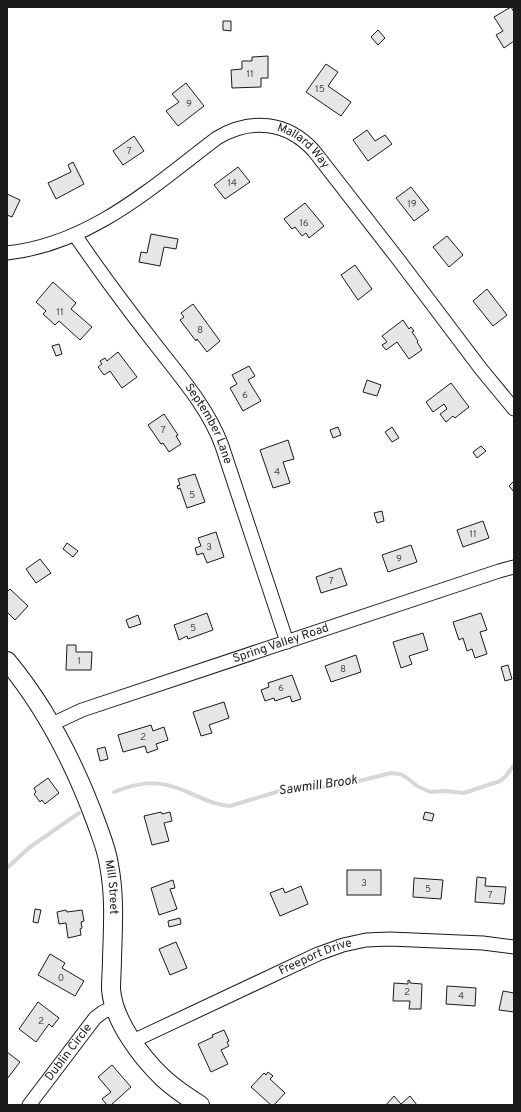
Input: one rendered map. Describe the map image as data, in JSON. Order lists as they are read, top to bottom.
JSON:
{
  "streets": {
    "street": [
      "Mallard Way",
      "September Lane",
      "Spring Valley Road",
      "Mill Street",
      "Freeport Drive",
      "Dublin Circle"
    ]
  },
  "crossings": [
    ["Mallard Way", "September Lane"],
    ["September Lane", "Spring Valley Road"],
    ["Spring Valley Road", "Mill Street"],
    ["Mill Street", "Freeport Drive"],
    ["Mill Street", "Dublin Circle"]
  ],
  "water": ["Sawmill Brook"],
  "house_numbers": [
    "11",
    "15",
    "9",
    "7",
    "14",
    "19",
    "16",
    "11",
    "8",
    "6",
    "7",
    "4",
    "5",
    "11",
    "3",
    "9",
    "7",
    "5",
    "1",
    "8",
    "6",
    "2",
    "3",
    "5",
    "7",
    "0",
    "2",
    "4",
    "2"
  ]
}
